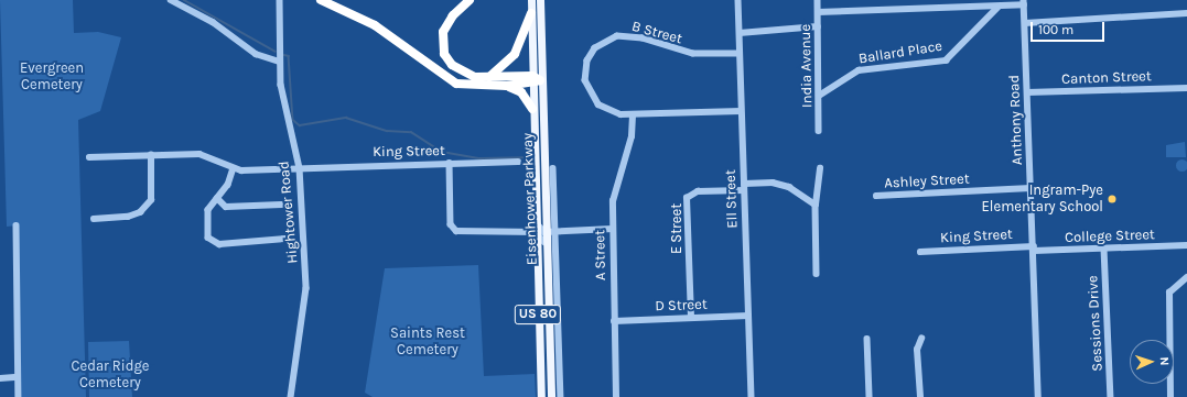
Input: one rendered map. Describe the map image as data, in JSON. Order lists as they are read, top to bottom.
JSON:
{
  "streets": {
    "main road": ["Eisenhower Parkway", "US 80"],
    "street": [
      "B Street",
      "Ballard Place",
      "India Avenue",
      "Canton Street",
      "Anthony Road",
      "King Street",
      "Ashley Street",
      "Ell Street",
      "Hightower Road",
      "E Street",
      "College Street",
      "A Street",
      "D Street",
      "Sessions Drive"
    ]
  },
  "crossings": [
    ["B Street", "Ell Street"],
    ["B Street", "A Street"],
    ["Ballard Place", "India Avenue"],
    ["Canton Street", "Anthony Road"],
    ["Anthony Road", "King Street"],
    ["Anthony Road", "Ashley Street"],
    ["Anthony Road", "College Street"],
    ["King Street", "Hightower Road"],
    ["King Street", "College Street"],
    ["Ell Street", "E Street"],
    ["Ell Street", "D Street"],
    ["E Street", "D Street"],
    ["College Street", "Sessions Drive"],
    ["A Street", "D Street"]
  ],
  "parks": ["Evergreen Cemetery", "Saints Rest Cemetery", "Cedar Ridge Cemetery"],
  "places": ["Ingram-Pye Elementary School"],
  "scale_bar": "100 m",
  "north": "right"
}
